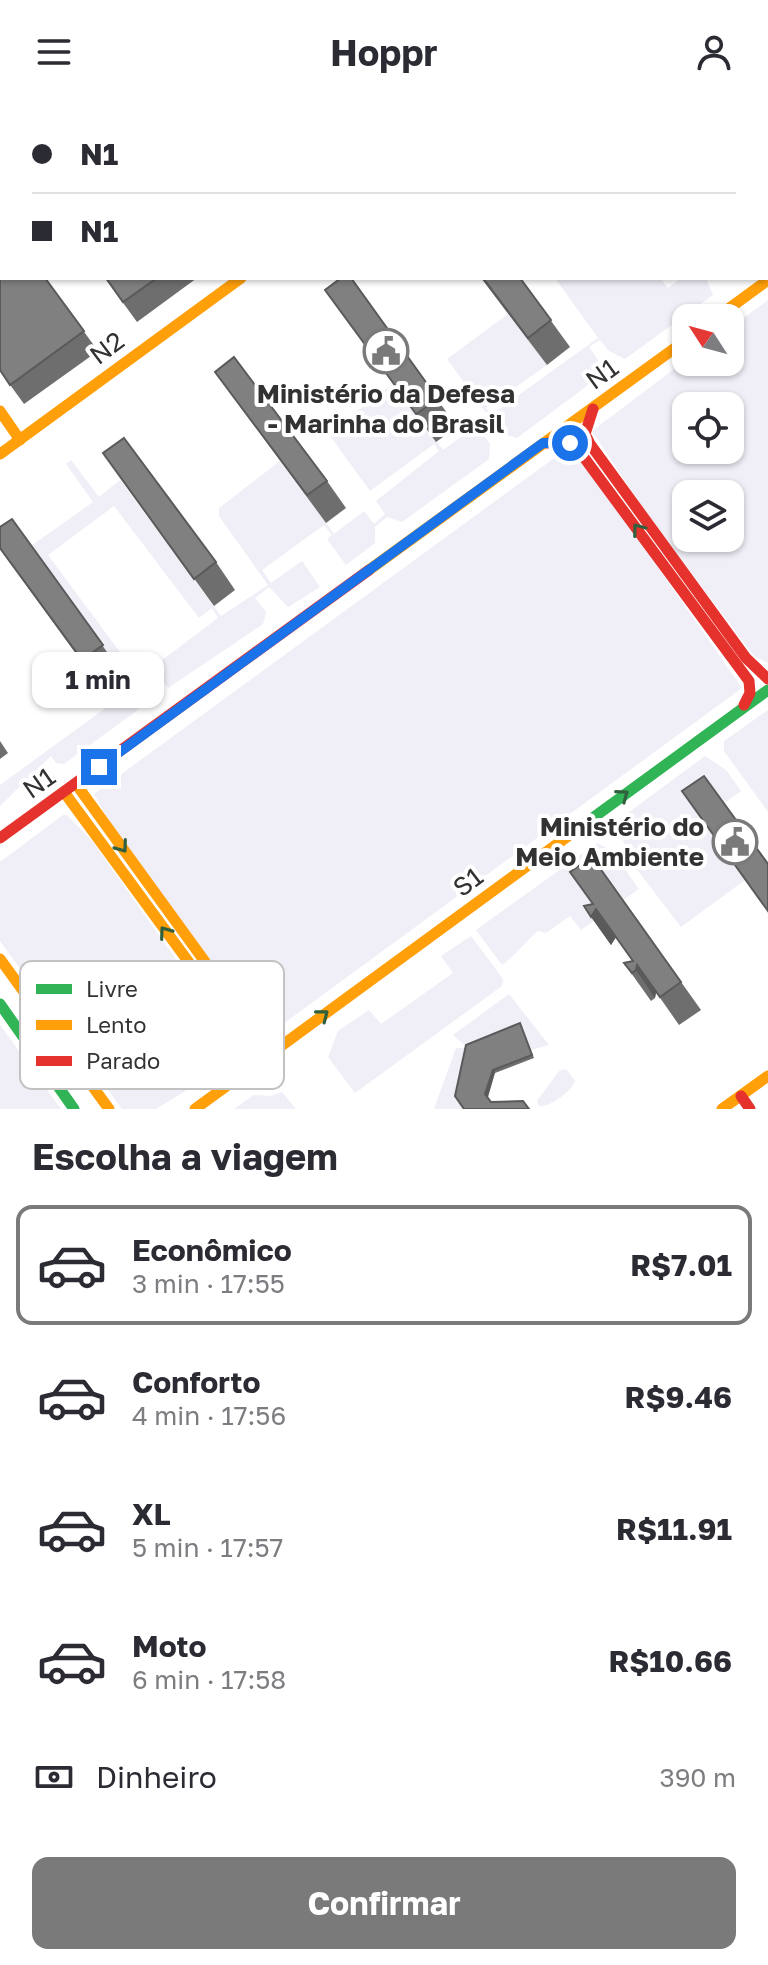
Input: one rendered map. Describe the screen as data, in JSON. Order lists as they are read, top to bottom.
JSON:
{
  "streets": {
    "main road": ["N2", "N1", "S1"]
  },
  "one_way": ["S1"],
  "places": {
    "public building": ["Ministério da Defesa - Marinha do Brasil", "Ministério do Meio Ambiente"]
  },
  "legend": ["Livre", "Lento", "Parado"],
  "north": "top left",
  "page": {
    "header": "Hoppr",
    "banner": ["N1", "N1"],
    "bubble": "1 min",
    "heading": "Escolha a viagem",
    "list": [
      {
        "name": "Econômico",
        "note": "3 min · 17:55",
        "value": "R$7.01"
      },
      {
        "name": "Conforto",
        "note": "4 min · 17:56",
        "value": "R$9.46"
      },
      {
        "name": "XL",
        "note": "5 min · 17:57",
        "value": "R$11.91"
      },
      {
        "name": "Moto",
        "note": "6 min · 17:58",
        "value": "R$10.66"
      }
    ],
    "pay": ["Dinheiro", "390 m"],
    "buttons": "Confirmar"
  }
}
